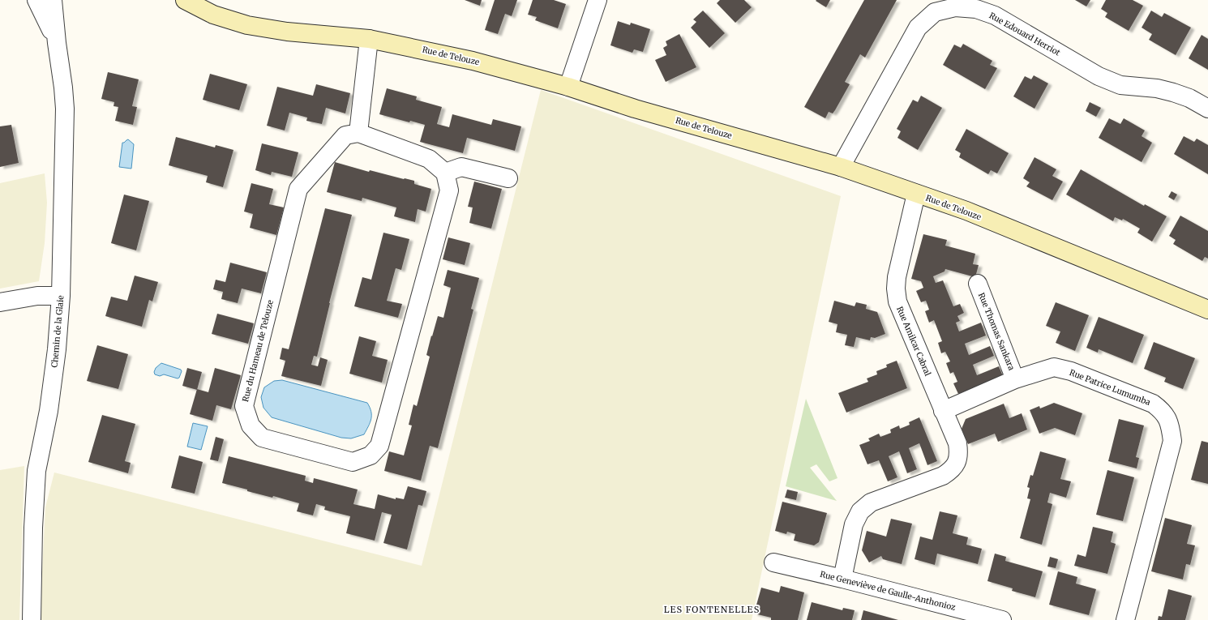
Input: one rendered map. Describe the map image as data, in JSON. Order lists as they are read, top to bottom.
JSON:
{
  "streets": {
    "street": [
      "Rue Edouard Herriot",
      "Rue de Telouze",
      "Chemin de la Glaie",
      "Rue Thomas Sankara",
      "Rue Amilcar Cabral",
      "Rue du Hameau de Telouze",
      "Rue Patrice Lumumba",
      "Rue Geneviève de Gaulle-Anthonioz"
    ]
  },
  "crossings": [
    ["Rue Edouard Herriot", "Rue de Telouze"],
    ["Rue de Telouze", "Rue Amilcar Cabral"],
    ["Rue Thomas Sankara", "Rue Patrice Lumumba"],
    ["Rue Amilcar Cabral", "Rue Patrice Lumumba"],
    ["Rue Amilcar Cabral", "Rue Geneviève de Gaulle-Anthonioz"]
  ],
  "districts": ["LES FONTENELLES"]
}
